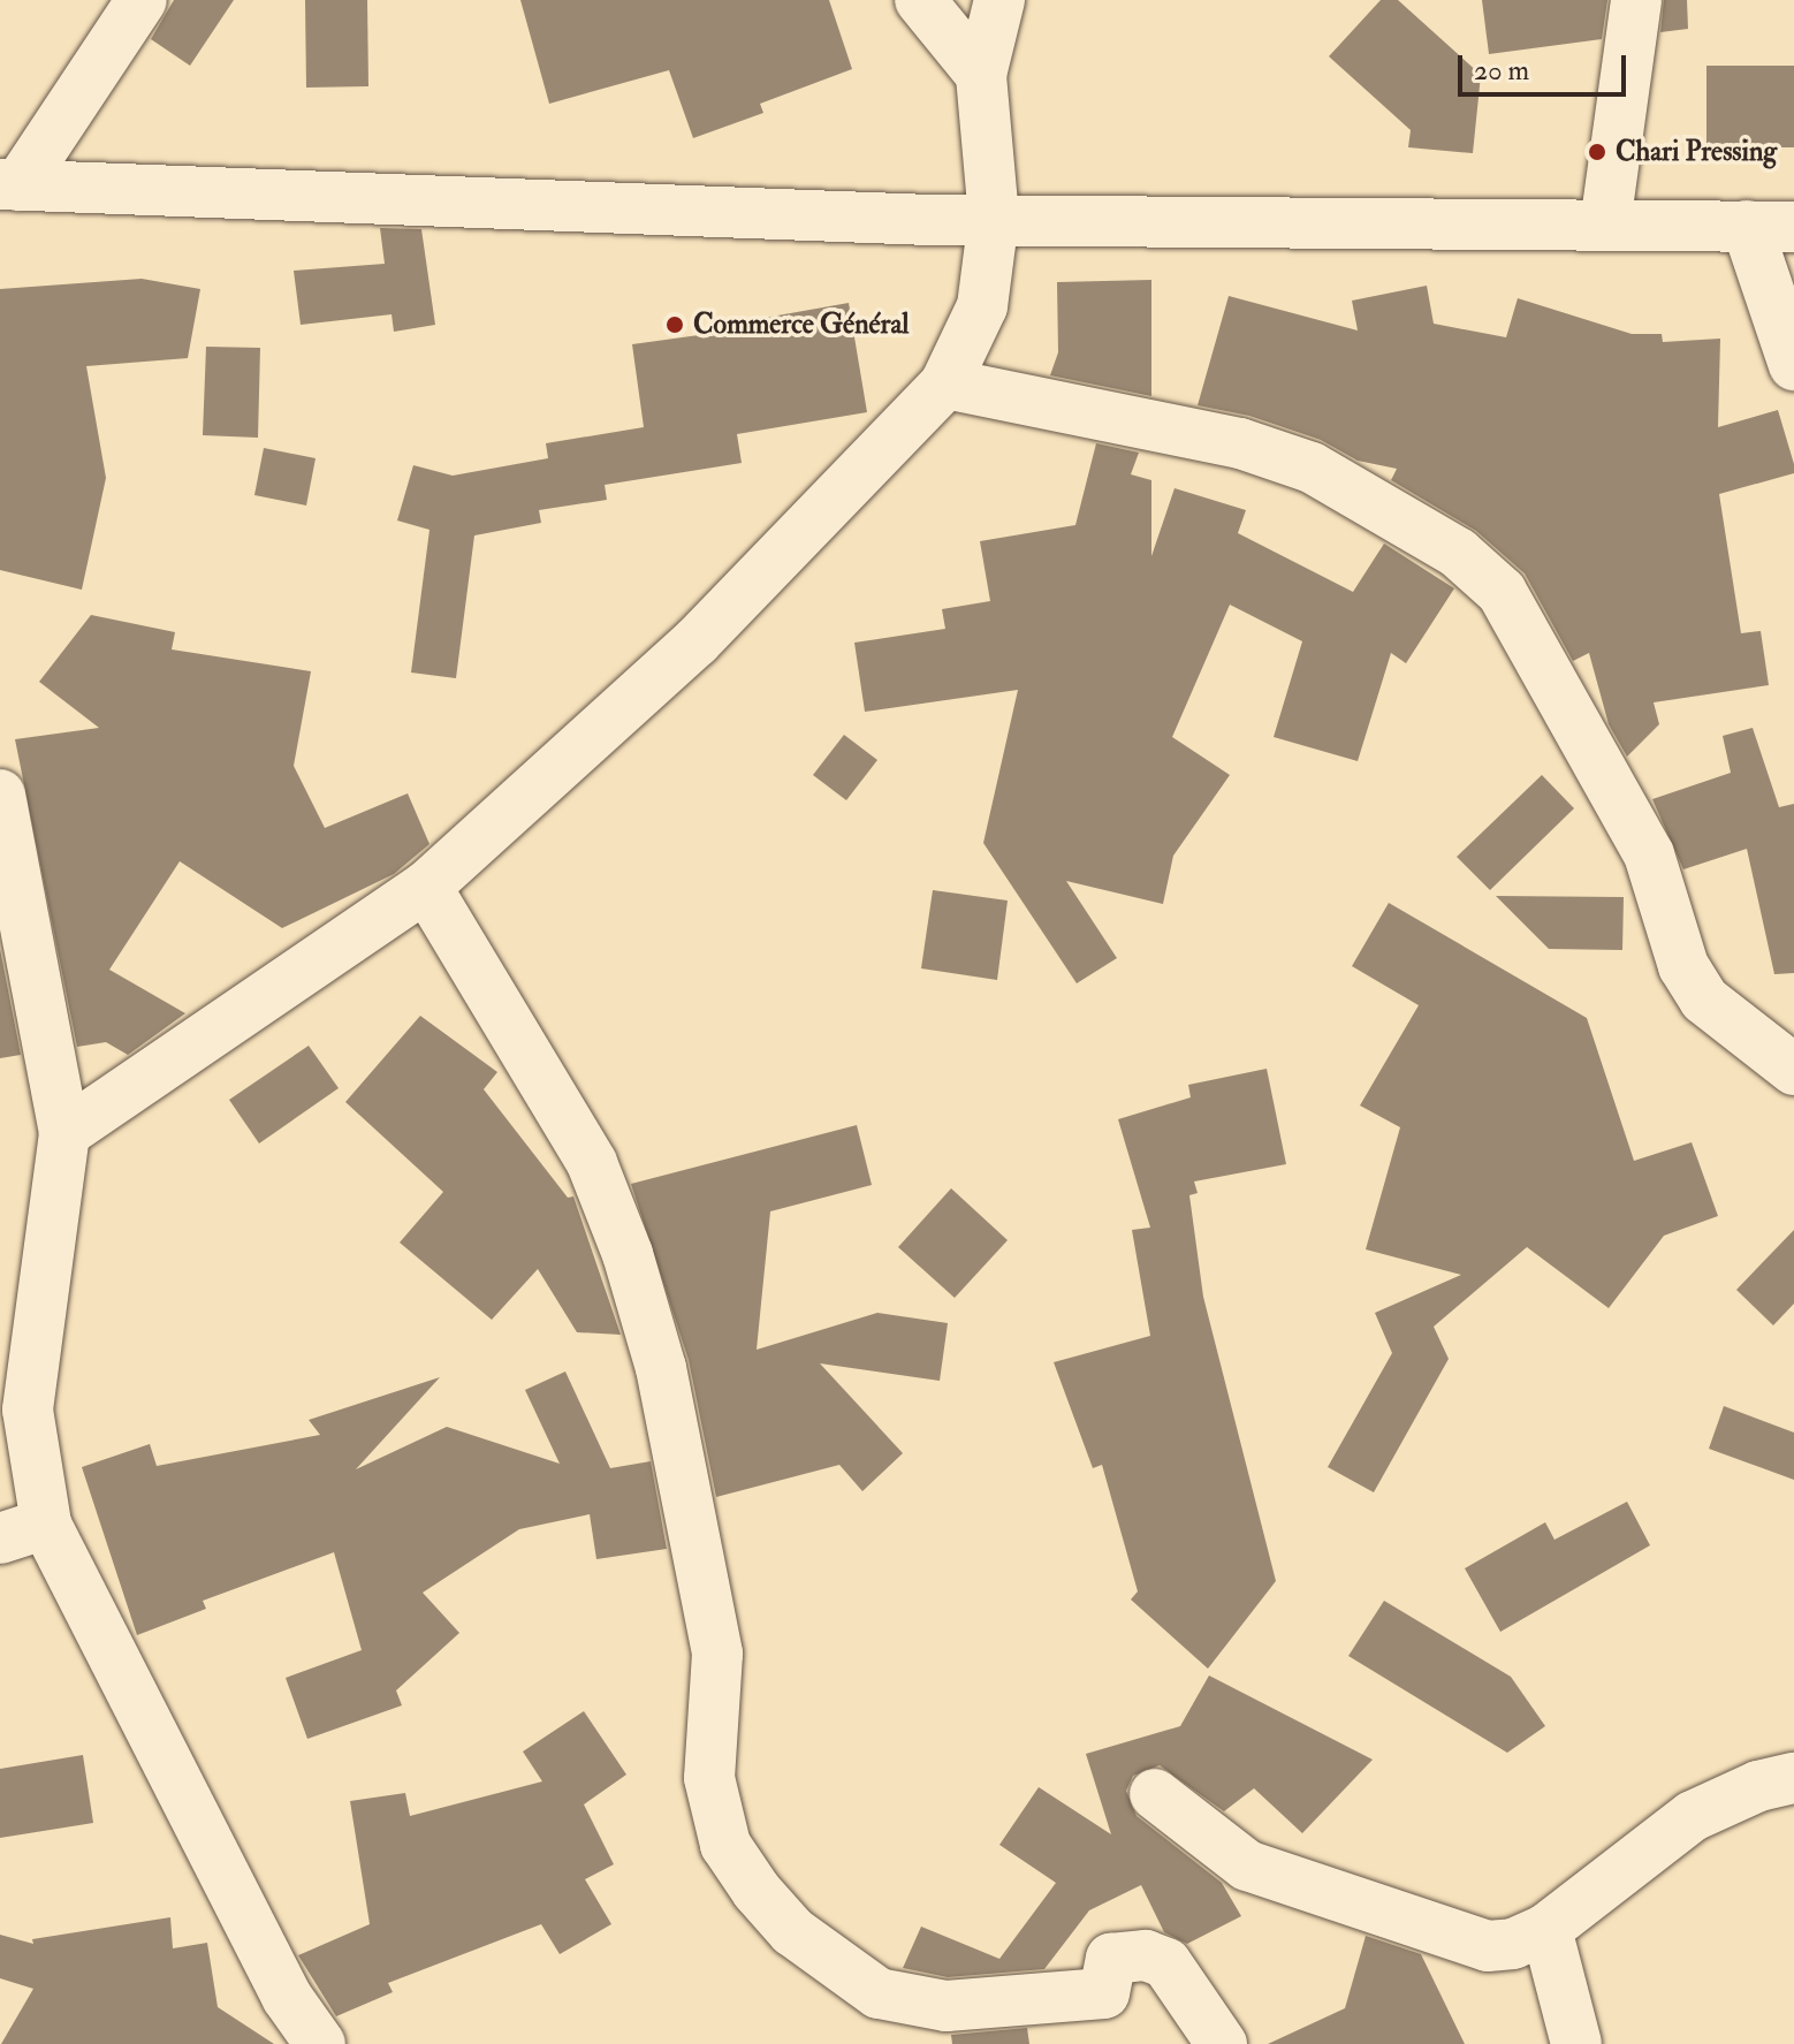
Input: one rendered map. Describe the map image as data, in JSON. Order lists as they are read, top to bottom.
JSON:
{
  "places": ["Chari Pressing", "Commerce Général"],
  "scale_bar": "20 m"
}
